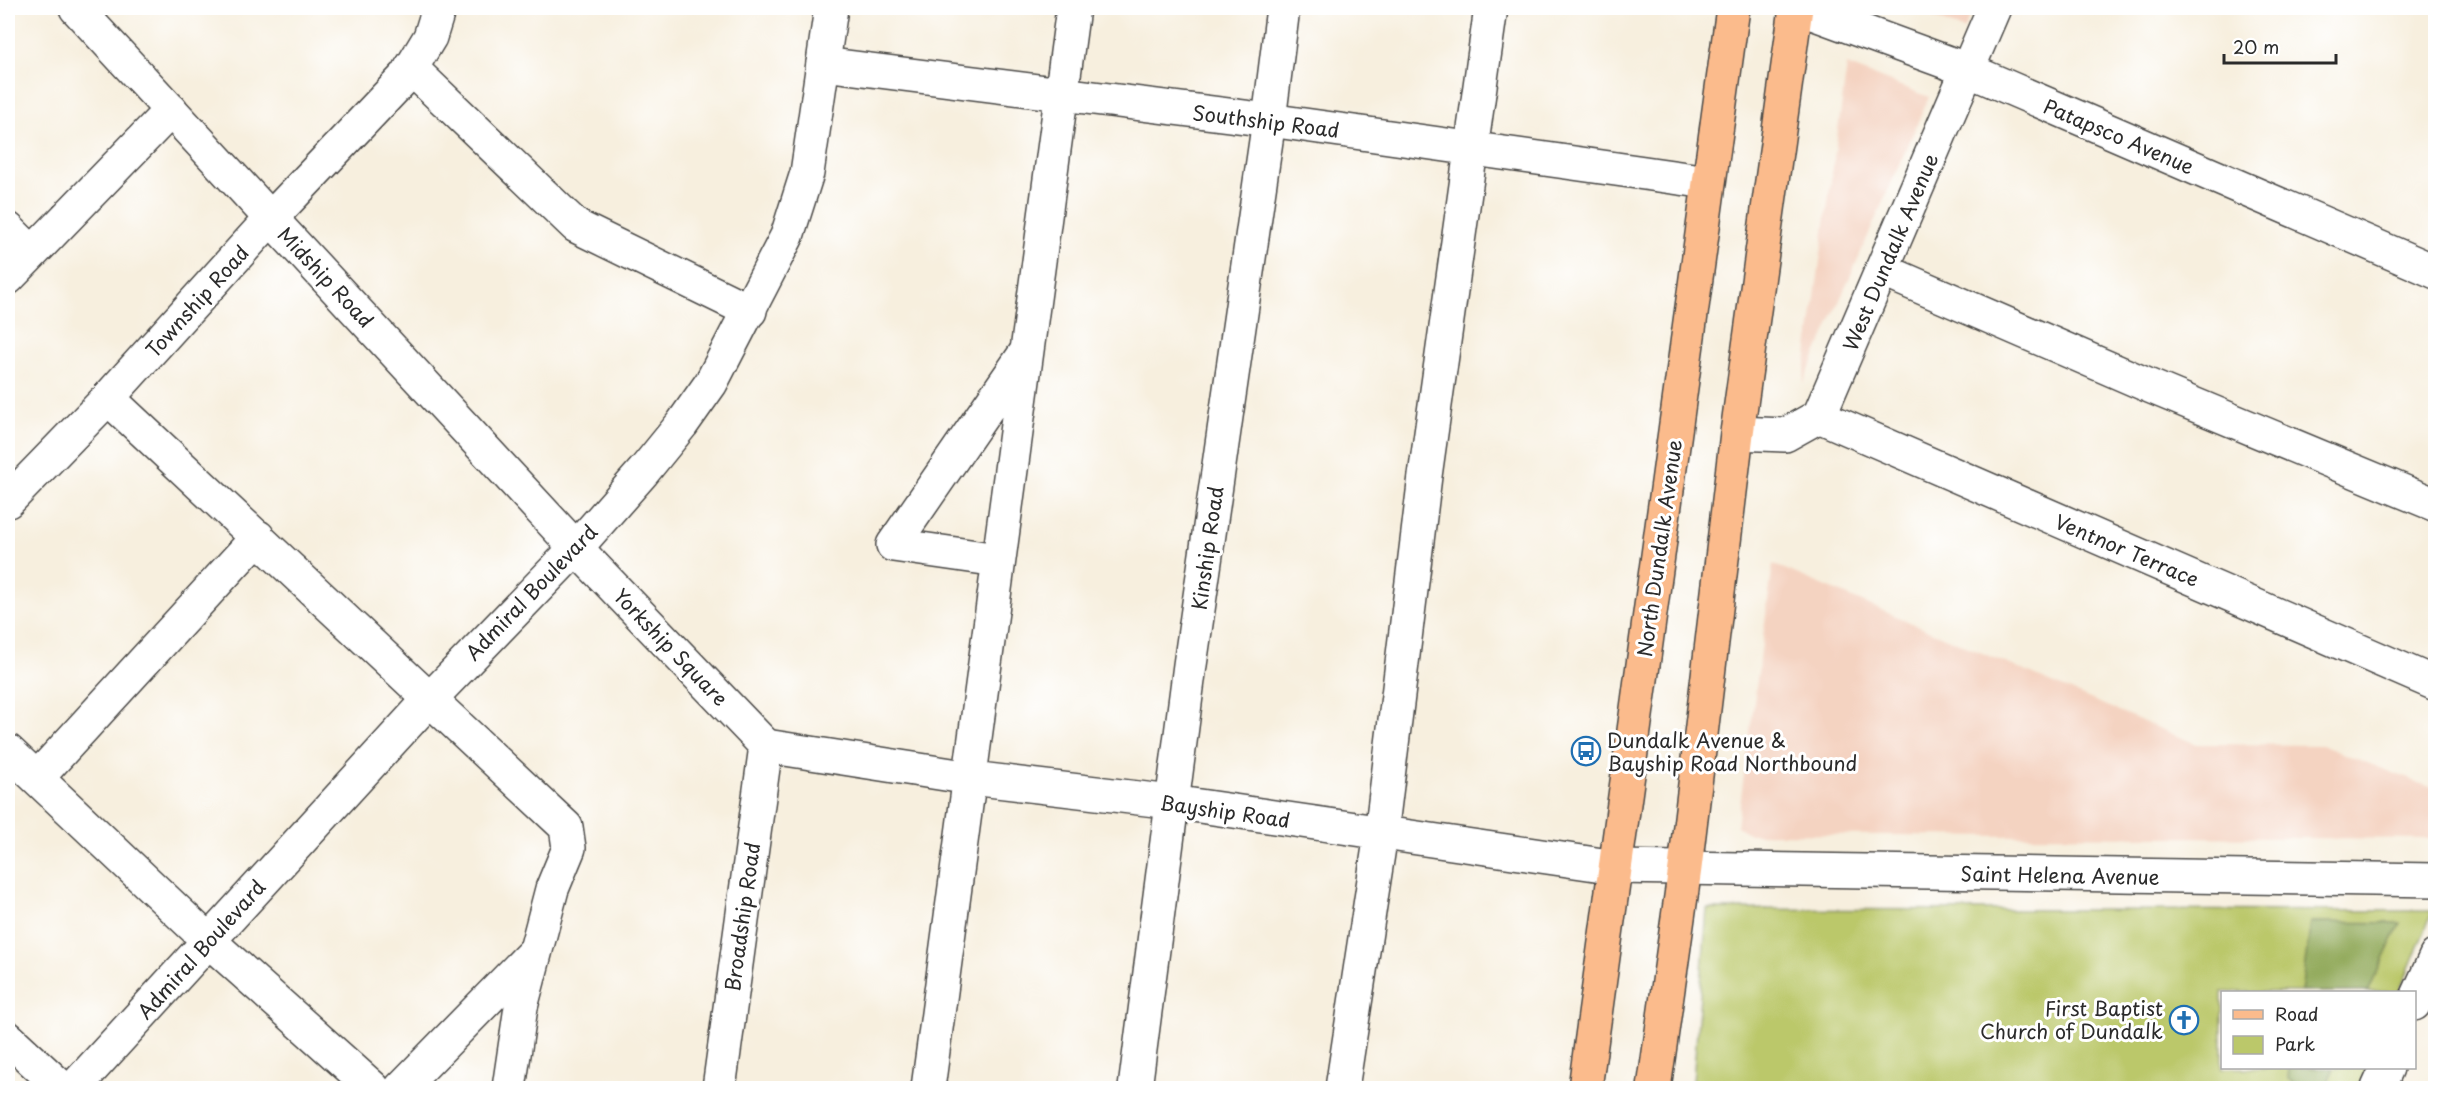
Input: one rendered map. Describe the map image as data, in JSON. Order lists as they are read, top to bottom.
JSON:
{
  "streets": {
    "main road": ["North Dundalk Avenue"],
    "street": [
      "Southship Road",
      "Patapsco Avenue",
      "West Dundalk Avenue",
      "Midship Road",
      "Township Road",
      "Kinship Road",
      "Ventnor Terrace",
      "Admiral Boulevard",
      "Yorkship Square",
      "Bayship Road",
      "Saint Helena Avenue",
      "Broadship Road"
    ]
  },
  "crossings": [
    ["Southship Road", "Kinship Road"],
    ["Southship Road", "North Dundalk Avenue"],
    ["Southship Road", "Admiral Boulevard"],
    ["Patapsco Avenue", "West Dundalk Avenue"],
    ["West Dundalk Avenue", "Ventnor Terrace"],
    ["Midship Road", "Township Road"],
    ["Midship Road", "Admiral Boulevard"],
    ["Midship Road", "Yorkship Square"],
    ["Kinship Road", "Bayship Road"],
    ["North Dundalk Avenue", "Bayship Road"],
    ["Admiral Boulevard", "Yorkship Square"],
    ["Yorkship Square", "Bayship Road"],
    ["Yorkship Square", "Broadship Road"],
    ["Bayship Road", "Saint Helena Avenue"],
    ["Bayship Road", "Broadship Road"]
  ],
  "places": {
    "bus stop": ["Dundalk Avenue & Bayship Road Northbound"],
    "church": ["First Baptist Church of Dundalk"]
  },
  "legend": ["Road", "Park"],
  "scale_bar": "20 m"
}
